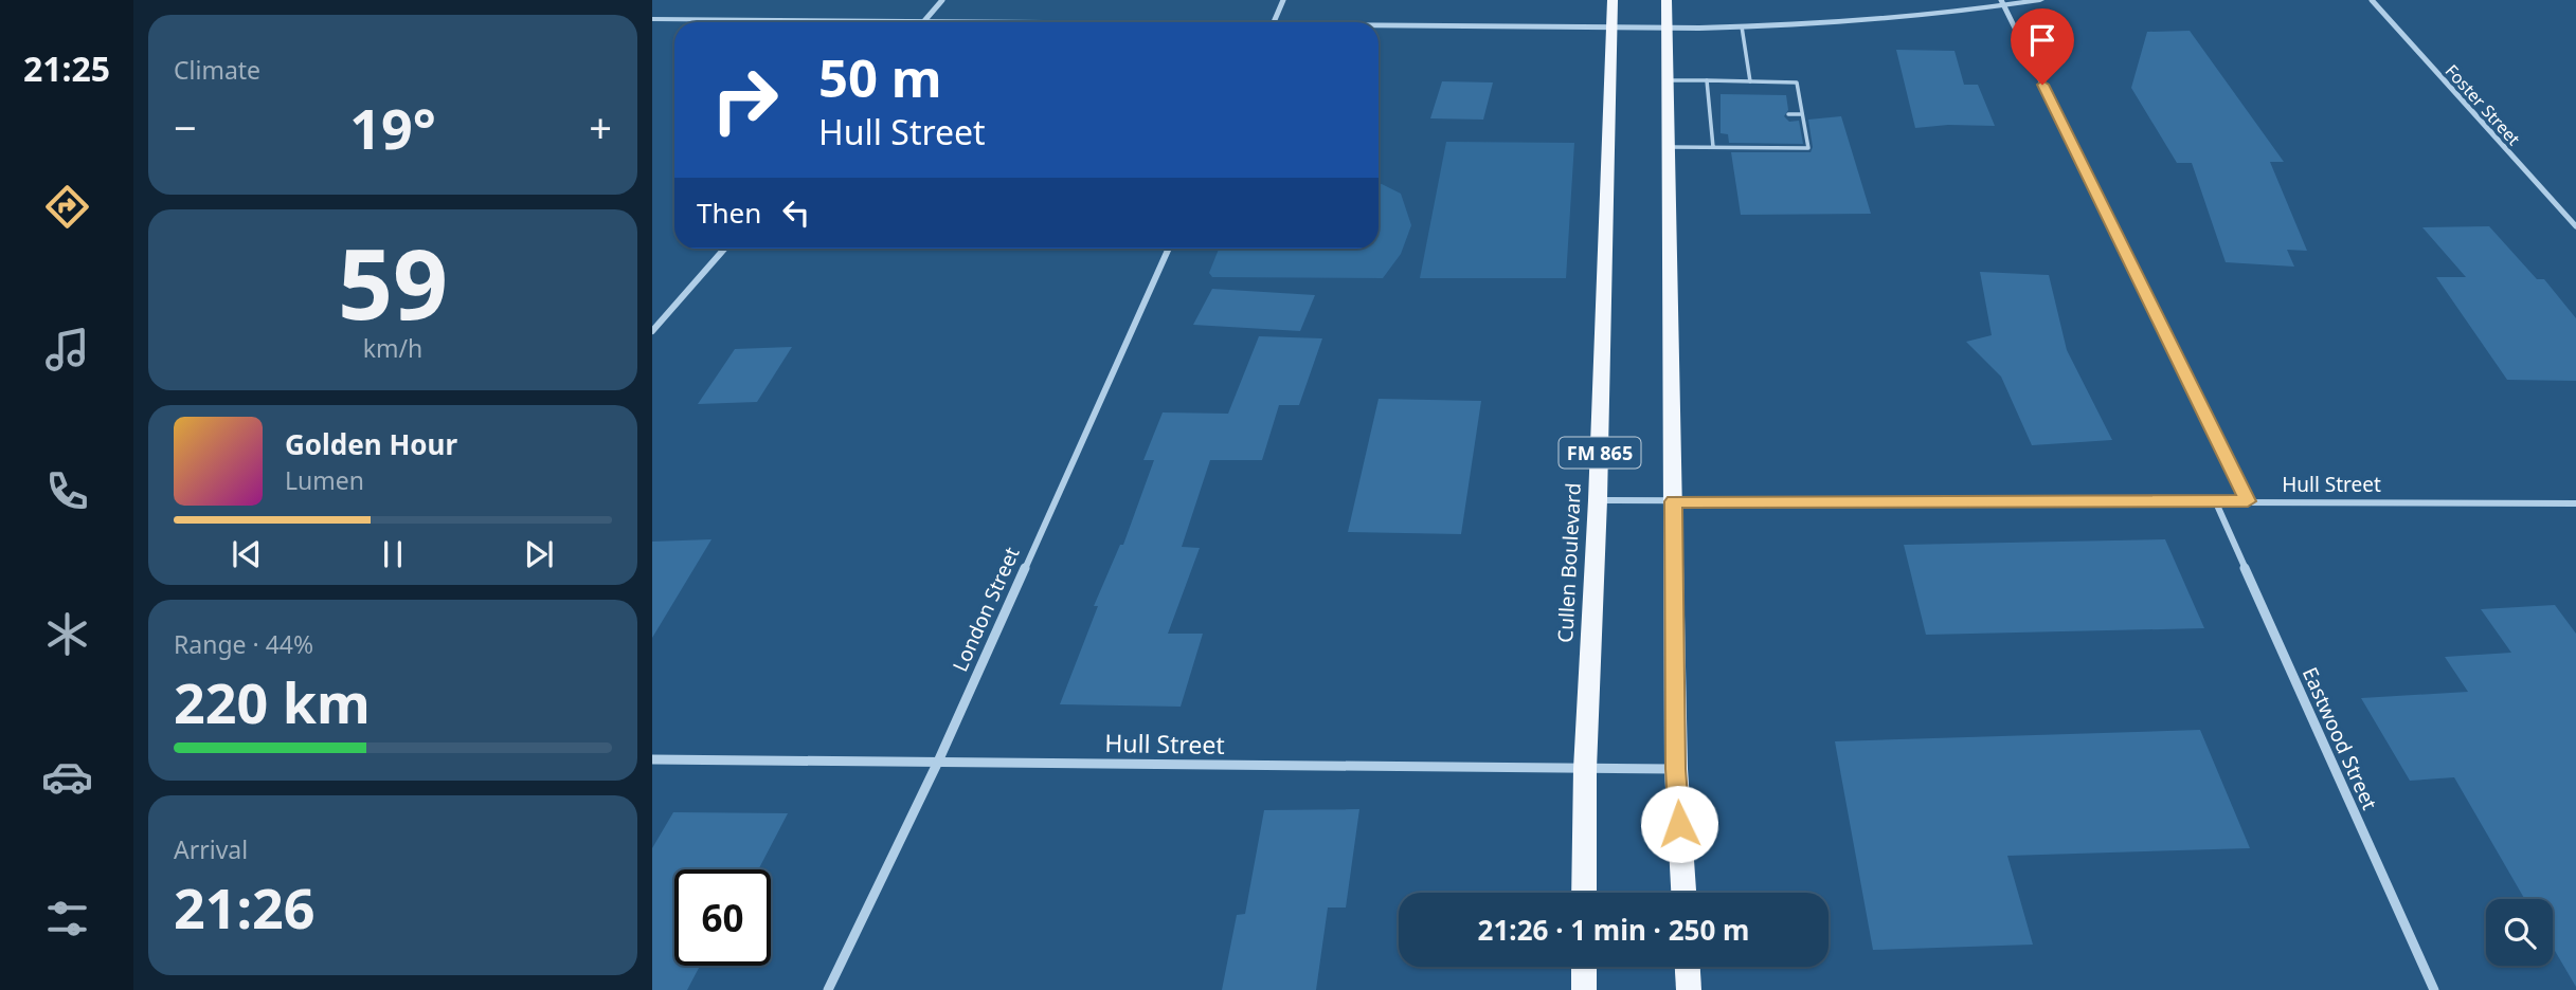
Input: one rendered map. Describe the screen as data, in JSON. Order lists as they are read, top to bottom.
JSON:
{
  "streets": {
    "main road": ["FM 865", "Cullen Boulevard"],
    "street": [
      "Foster Street",
      "Hull Street",
      "London Street",
      "Eastwood Street"
    ]
  },
  "crossings": [
    ["Hull Street", "Cullen Boulevard"],
    ["Hull Street", "London Street"],
    ["Hull Street", "Eastwood Street"]
  ],
  "page": {
    "tabs": "21:25",
    "tile": [
      "Climate",
      ["59", "km/h"],
      ["Range · 44%", "220 km"],
      ["Arrival", "21:26"]
    ],
    "turn": ["50 m", "Hull Street"],
    "heat": ["−", "19°", "+"],
    "then": "Then",
    "song": ["Golden Hour", "Lumen"],
    "limit": "60",
    "trip": "21:26 · 1 min · 250 m"
  }
}
